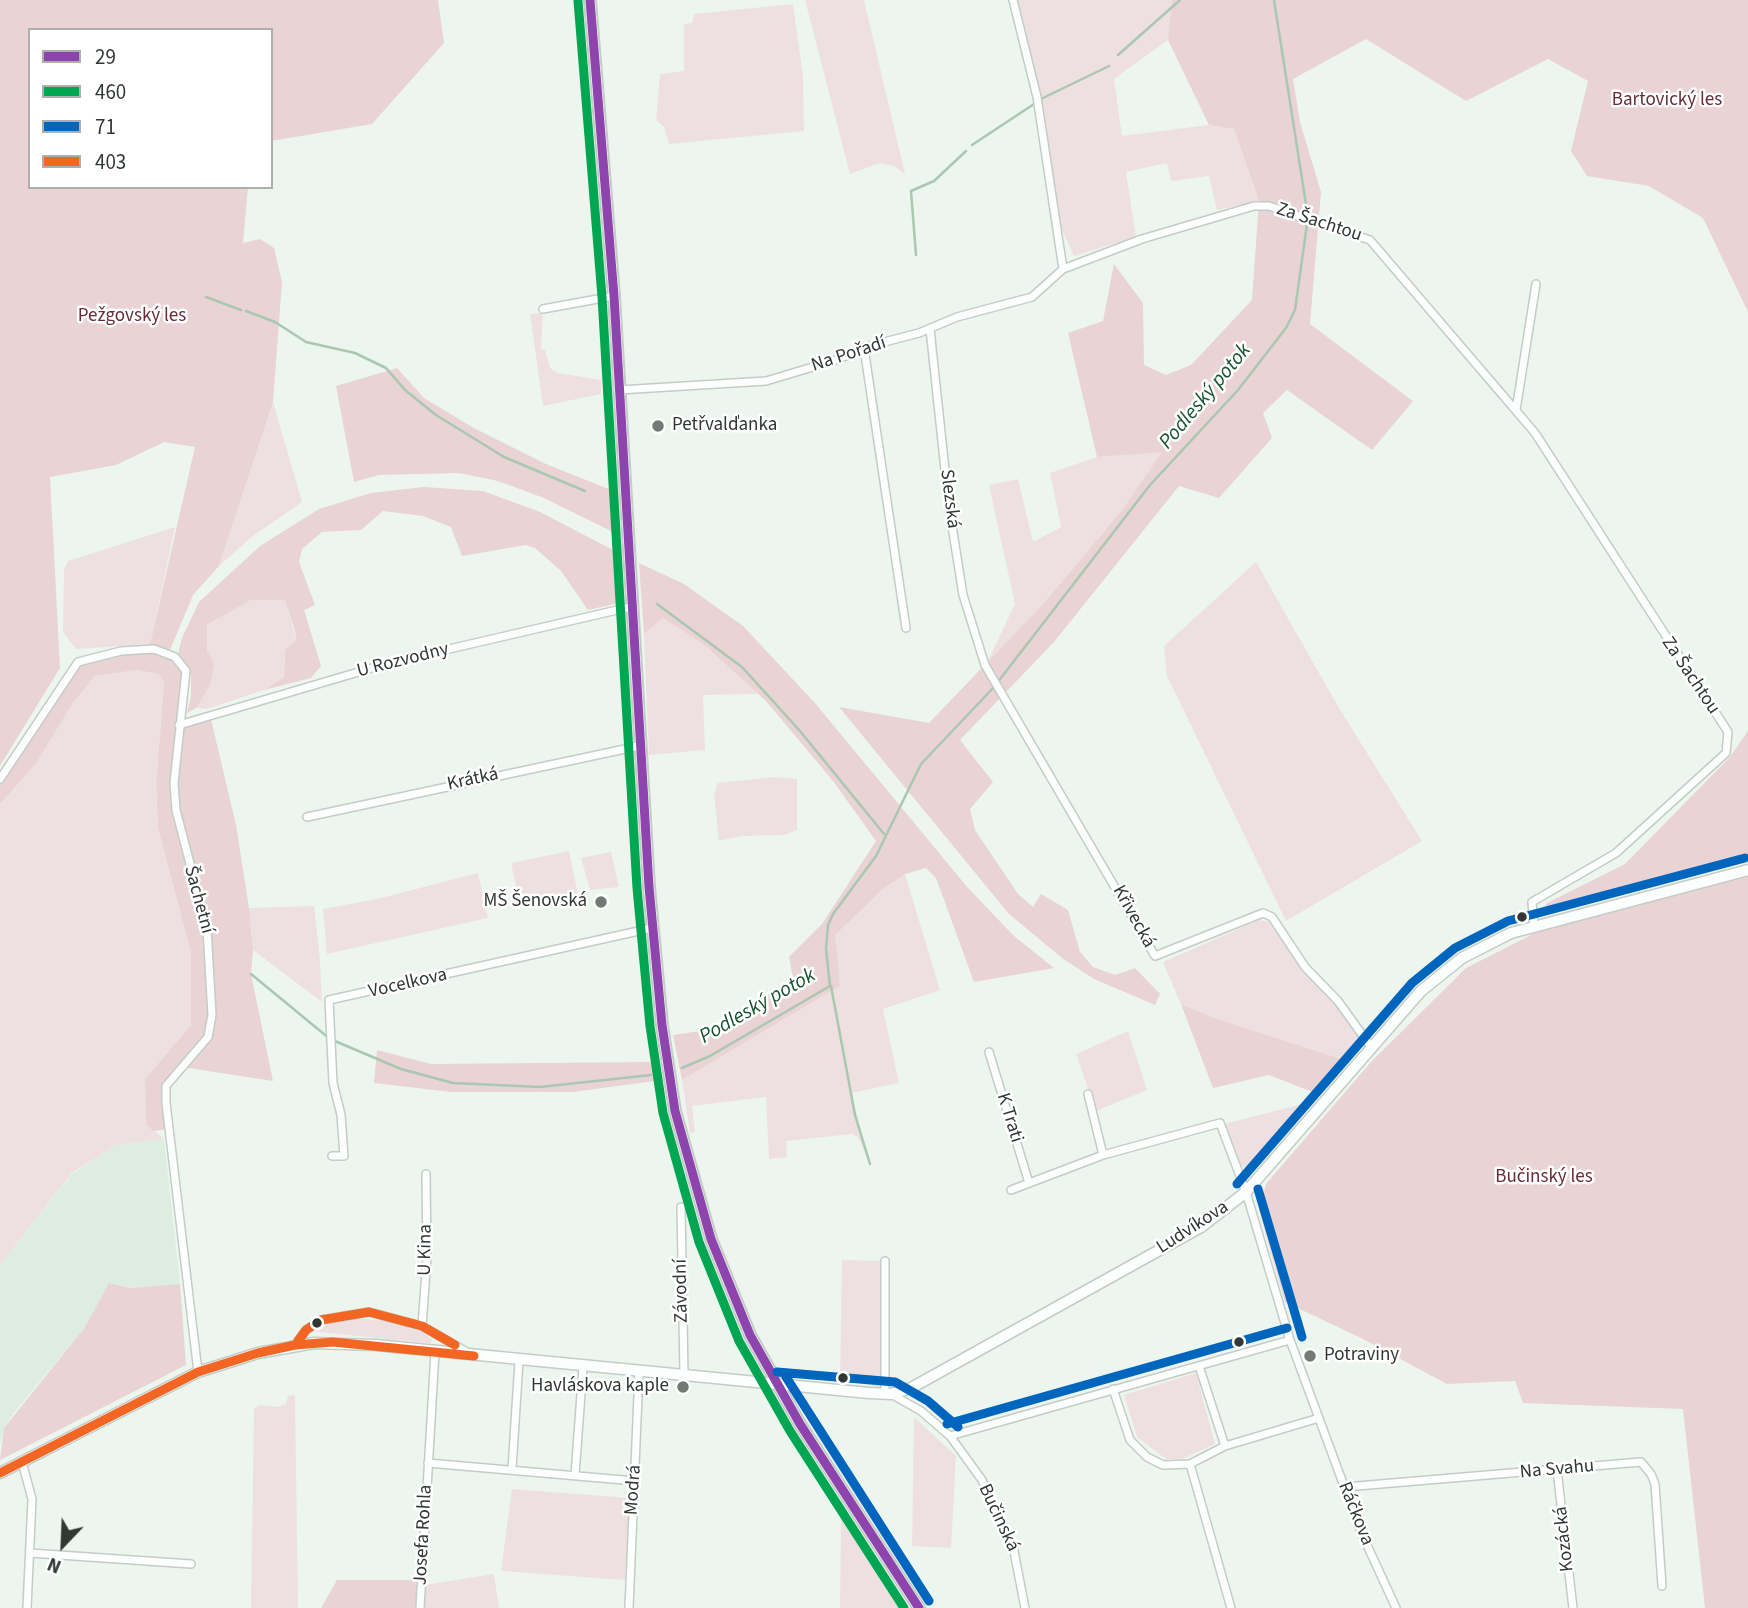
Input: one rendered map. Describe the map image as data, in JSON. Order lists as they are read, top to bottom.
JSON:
{
  "streets": {
    "street": [
      "Za Šachtou",
      "Na Pořadí",
      "Slezská",
      "U Rozvodny",
      "Krátká",
      "Šachetní",
      "Křivecká",
      "Vocelkova",
      "K Trati",
      "Ludvíkova",
      "U Kina",
      "Závodní",
      "Na Svahu",
      "Modrá",
      "Ráčkova",
      "Bučinská",
      "Josefa Rohla",
      "Kozácká"
    ]
  },
  "crossings": [
    ["Za Šachtou", "Na Pořadí"],
    ["Za Šachtou", "Ludvíkova"],
    ["Na Pořadí", "Slezská"],
    ["Slezská", "Křivecká"],
    ["U Rozvodny", "Šachetní"],
    ["Křivecká", "Ludvíkova"],
    ["Ludvíkova", "Ráčkova"],
    ["Ludvíkova", "Bučinská"],
    ["Na Svahu", "Ráčkova"],
    ["Na Svahu", "Kozácká"],
    ["Modrá", "Josefa Rohla"]
  ],
  "water": ["Podleský potok"],
  "parks": ["Bartovický les", "Pežgovský les", "Bučinský les"],
  "places": [
    "Petřvalďanka",
    "MŠ Šenovská",
    "Potraviny",
    "Havláskova kaple"
  ],
  "lines": [
    "transit line 29",
    "transit line 460",
    "transit line 71",
    "transit line 403"
  ],
  "legend": [
    "29",
    "460",
    "71",
    "403"
  ],
  "north": "bottom left"
}
